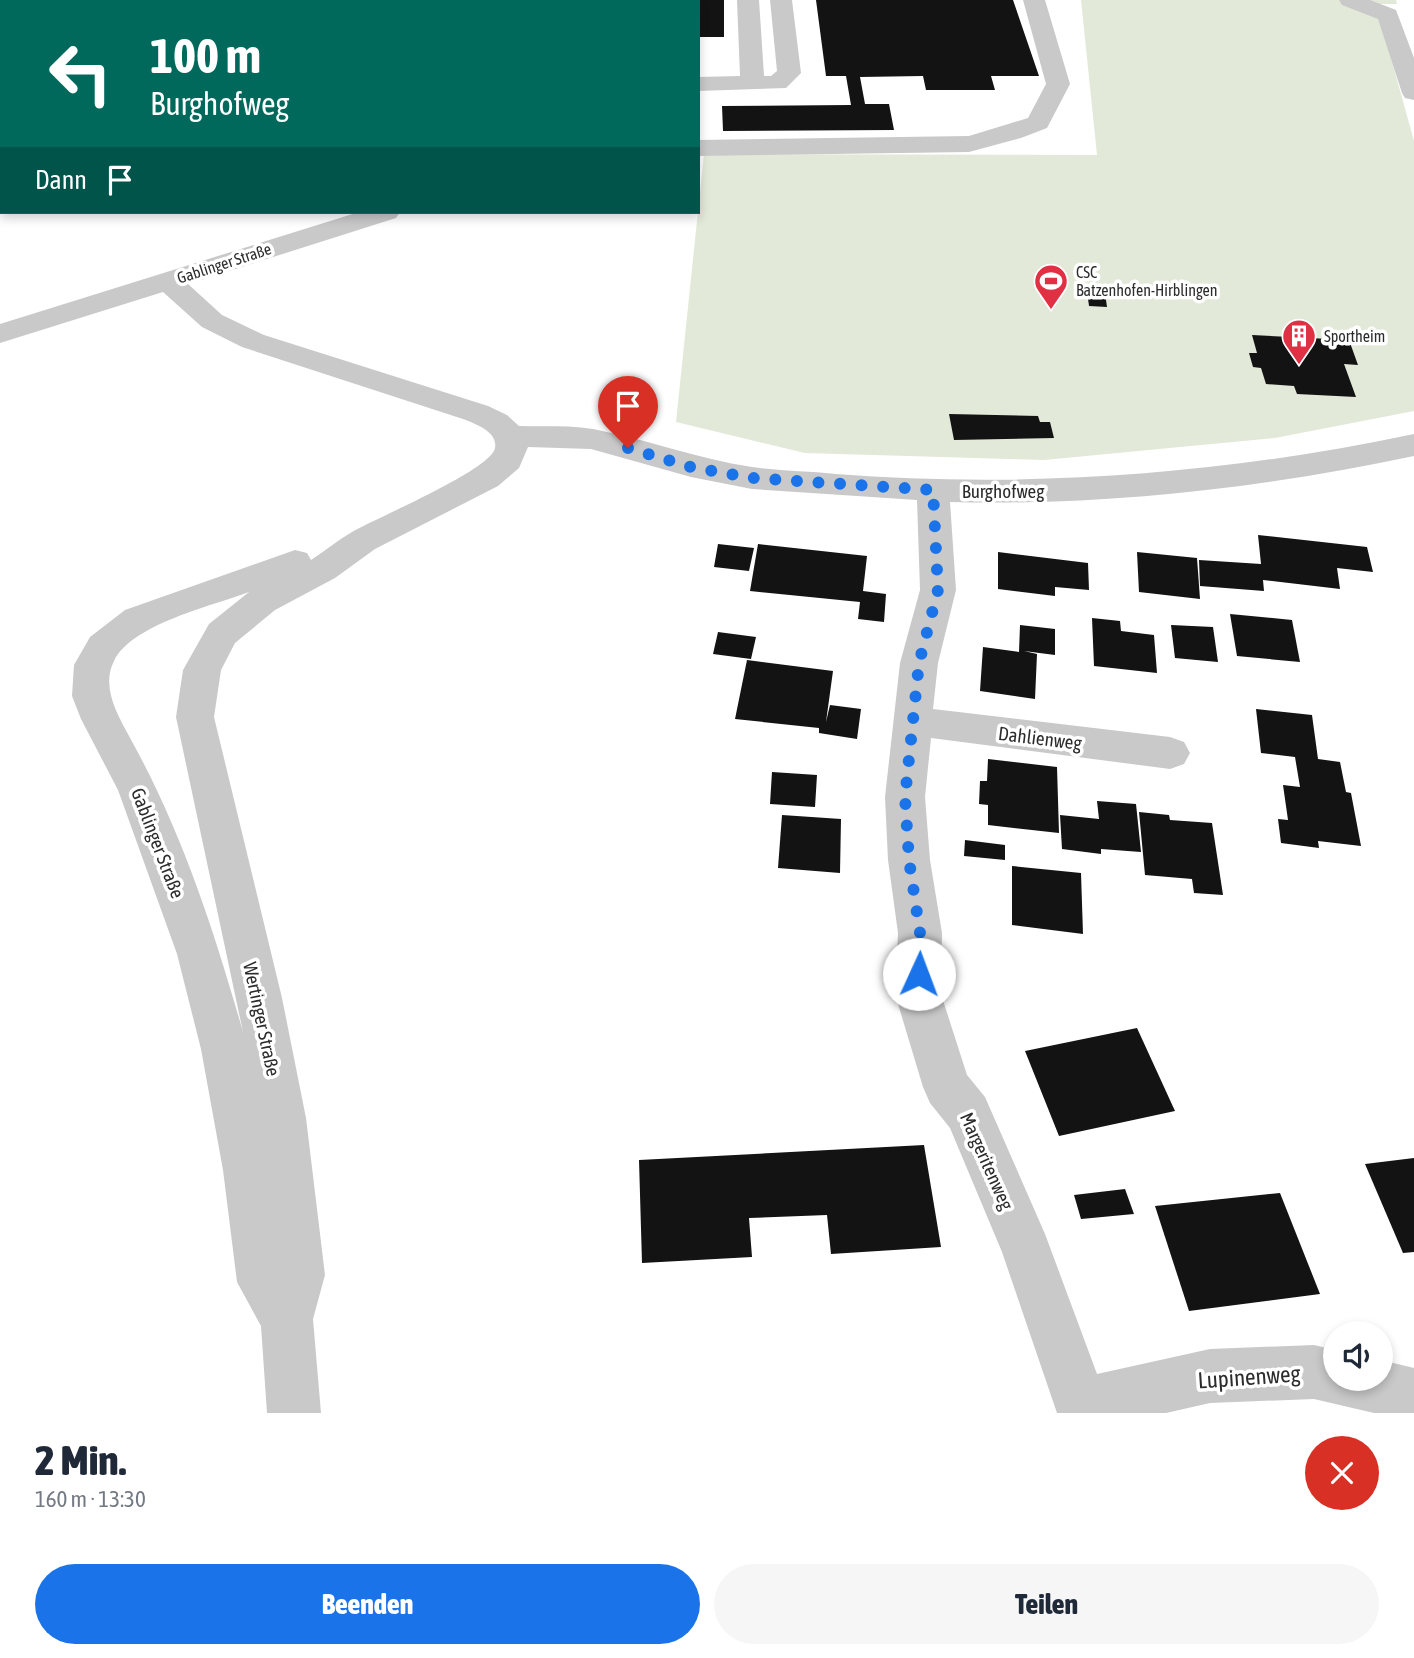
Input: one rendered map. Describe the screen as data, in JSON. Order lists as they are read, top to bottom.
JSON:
{
  "streets": {
    "street": [
      "Gablinger Straße",
      "Burghofweg",
      "Dahlienweg",
      "Wertinger Straße",
      "Margeritenweg",
      "Lupinenweg"
    ]
  },
  "crossings": [
    ["Gablinger Straße", "Burghofweg"],
    ["Gablinger Straße", "Wertinger Straße"],
    ["Burghofweg", "Margeritenweg"],
    ["Dahlienweg", "Margeritenweg"],
    ["Margeritenweg", "Lupinenweg"]
  ],
  "places": {
    "sports": ["CSC Batzenhofen-Hirblingen"],
    "building": ["Sportheim"]
  },
  "page": {
    "turn": ["100 m", "Burghofweg"],
    "then": "Dann",
    "heading": ["2 Min.", "160 m · 13:30"],
    "buttons": ["Beenden", "Teilen"]
  }
}
